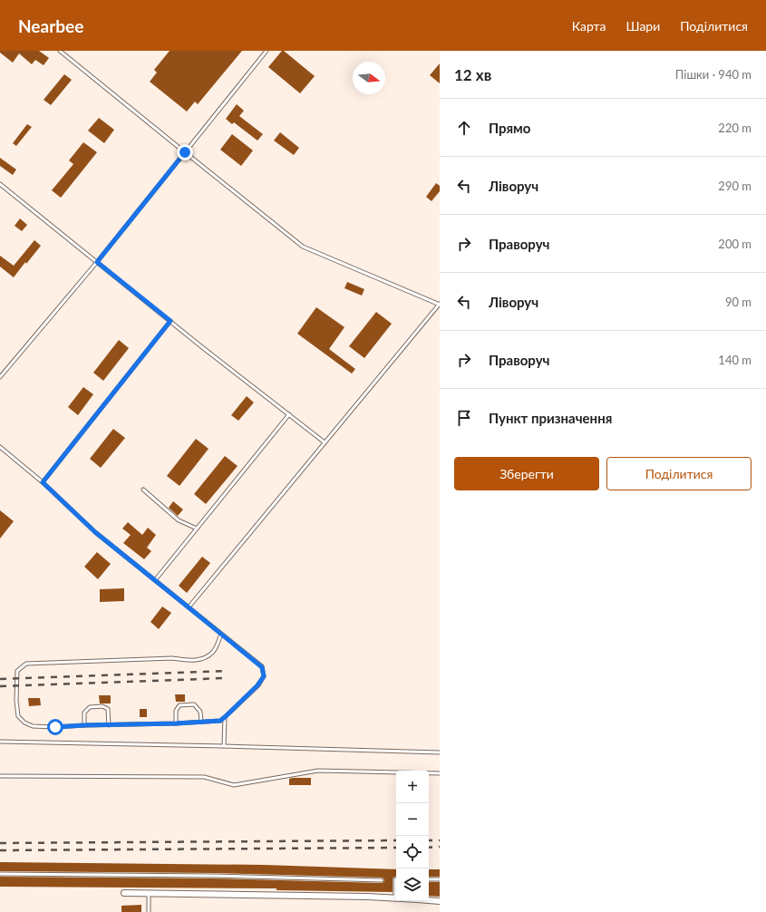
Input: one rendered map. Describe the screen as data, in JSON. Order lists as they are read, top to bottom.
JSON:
{
  "north": "right",
  "page": {
    "header": "Nearbee",
    "nav": ["Карта", "Шари", "Поділитися"],
    "heading": ["12 хв", "Пішки · 940 m"],
    "list": [
      ["Прямо", "220 m"],
      ["Ліворуч", "290 m"],
      ["Праворуч", "200 m"],
      ["Ліворуч", "90 m"],
      ["Праворуч", "140 m"],
      "Пункт призначення"
    ],
    "buttons": ["Зберегти", "Поділитися"],
    "map_buttons": ["+", "−"]
  }
}
